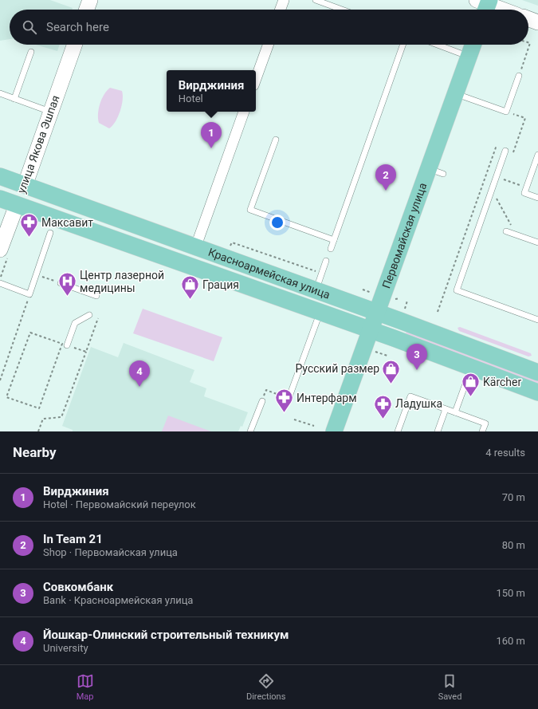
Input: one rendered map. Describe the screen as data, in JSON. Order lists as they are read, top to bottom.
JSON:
{
  "streets": {
    "main road": ["улица Якова Эшпая", "Первомайская улица", "Красноармейская улица"]
  },
  "crossings": [
    ["улица Якова Эшпая", "Красноармейская улица"],
    ["Первомайская улица", "Красноармейская улица"]
  ],
  "places": {
    "pharmacy": ["Максавит", "Интерфарм", "Ладушка"],
    "hospital": ["Центр лазерной медицины"],
    "shop": ["Грация", "Русский размер", "Kärcher"]
  },
  "page": {
    "search": "Search here",
    "popup": ["Вирджиния", "Hotel"],
    "pins": [
      "1",
      "2",
      "3",
      "4"
    ],
    "heading": ["Nearby", "4 results"],
    "list": [
      {
        "mark": "1",
        "name": "Вирджиния",
        "note": "Hotel · Первомайский переулок",
        "value": "70 m"
      },
      {
        "mark": "2",
        "name": "In Team 21",
        "note": "Shop · Первомайская улица",
        "value": "80 m"
      },
      {
        "mark": "3",
        "name": "Совкомбанк",
        "note": "Bank · Красноармейская улица",
        "value": "150 m"
      },
      {
        "mark": "4",
        "name": "Йошкар-Олинский строительный техникум",
        "note": "University",
        "value": "160 m"
      }
    ],
    "nav": ["Map", "Directions", "Saved"]
  }
}
